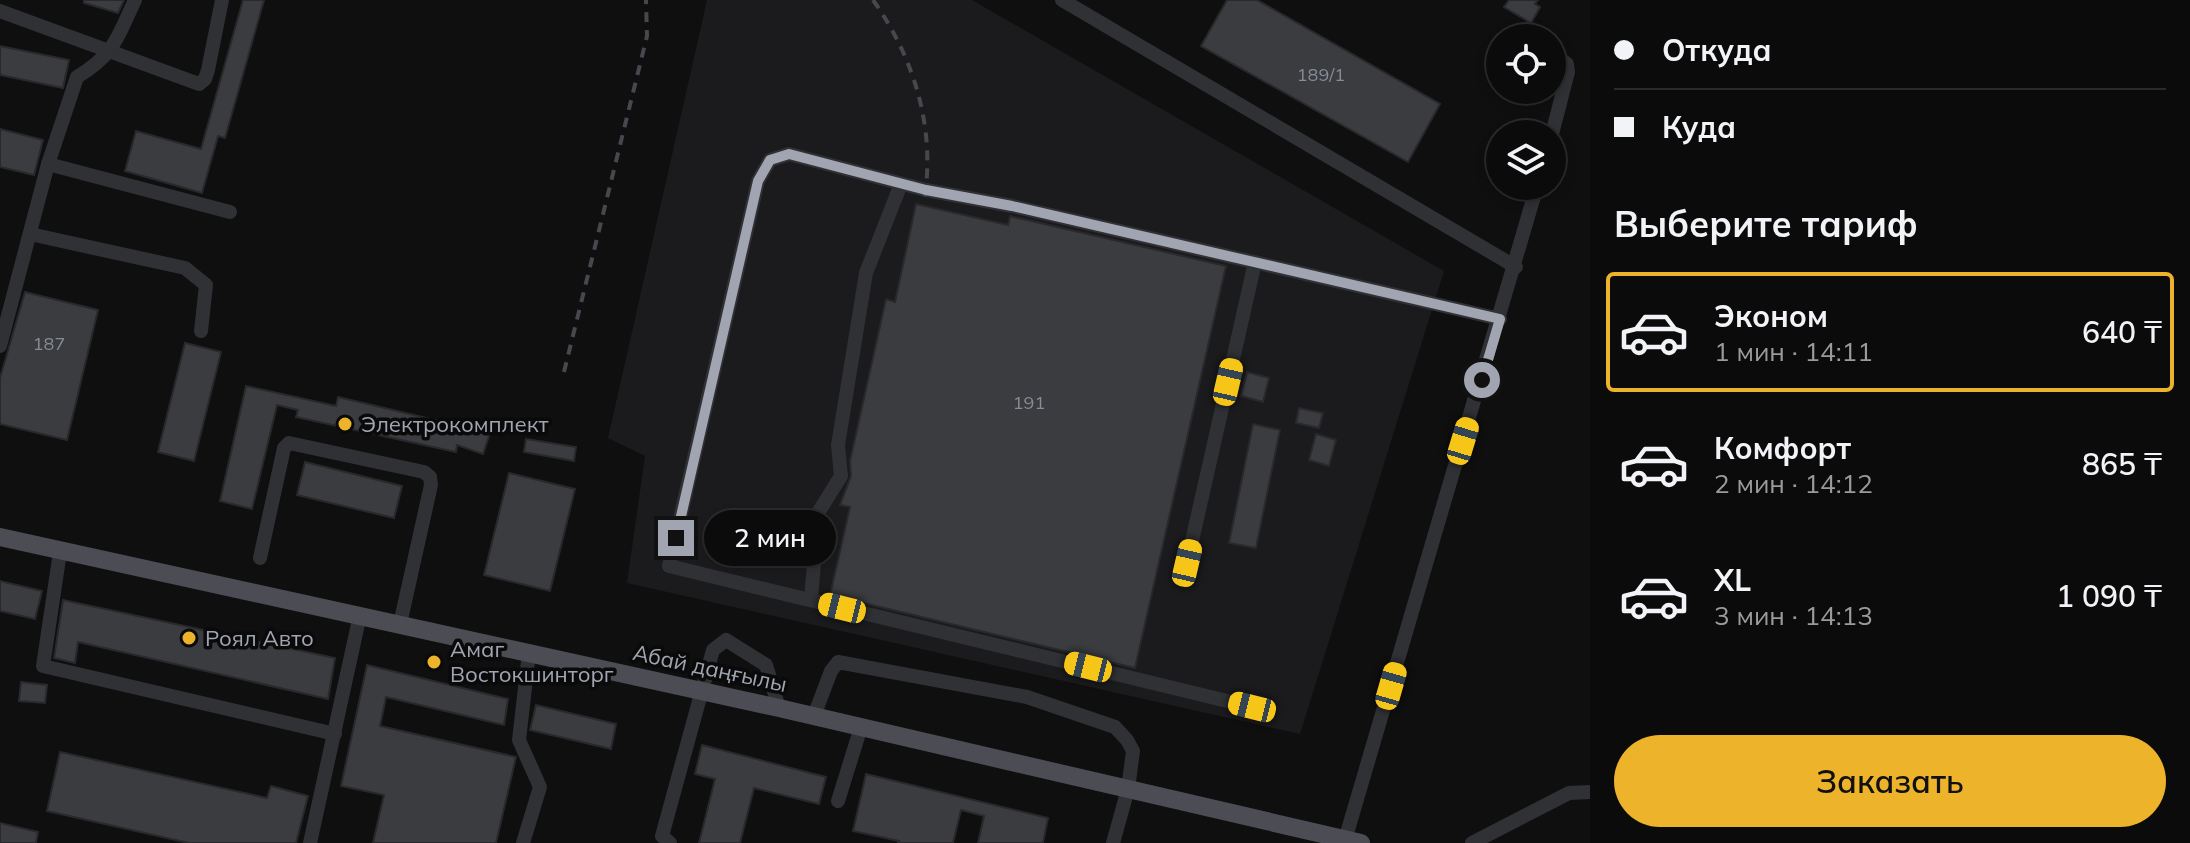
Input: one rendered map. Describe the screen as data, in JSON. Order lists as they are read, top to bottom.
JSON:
{
  "streets": {
    "main road": ["Абай даңғылы"]
  },
  "places": ["Электрокомплект", "Роял Авто", "Амаг Востокшинторг"],
  "house_numbers": ["189/1", "187", "191"],
  "page": {
    "banner": ["Откуда", "Куда"],
    "heading": "Выберите тариф",
    "list": [
      {
        "name": "Эконом",
        "note": "1 мин · 14:11",
        "value": "640 ₸"
      },
      {
        "name": "Комфорт",
        "note": "2 мин · 14:12",
        "value": "865 ₸"
      },
      {
        "name": "XL",
        "note": "3 мин · 14:13",
        "value": "1 090 ₸"
      }
    ],
    "bubble": "2 мин",
    "buttons": "Заказать"
  }
}
